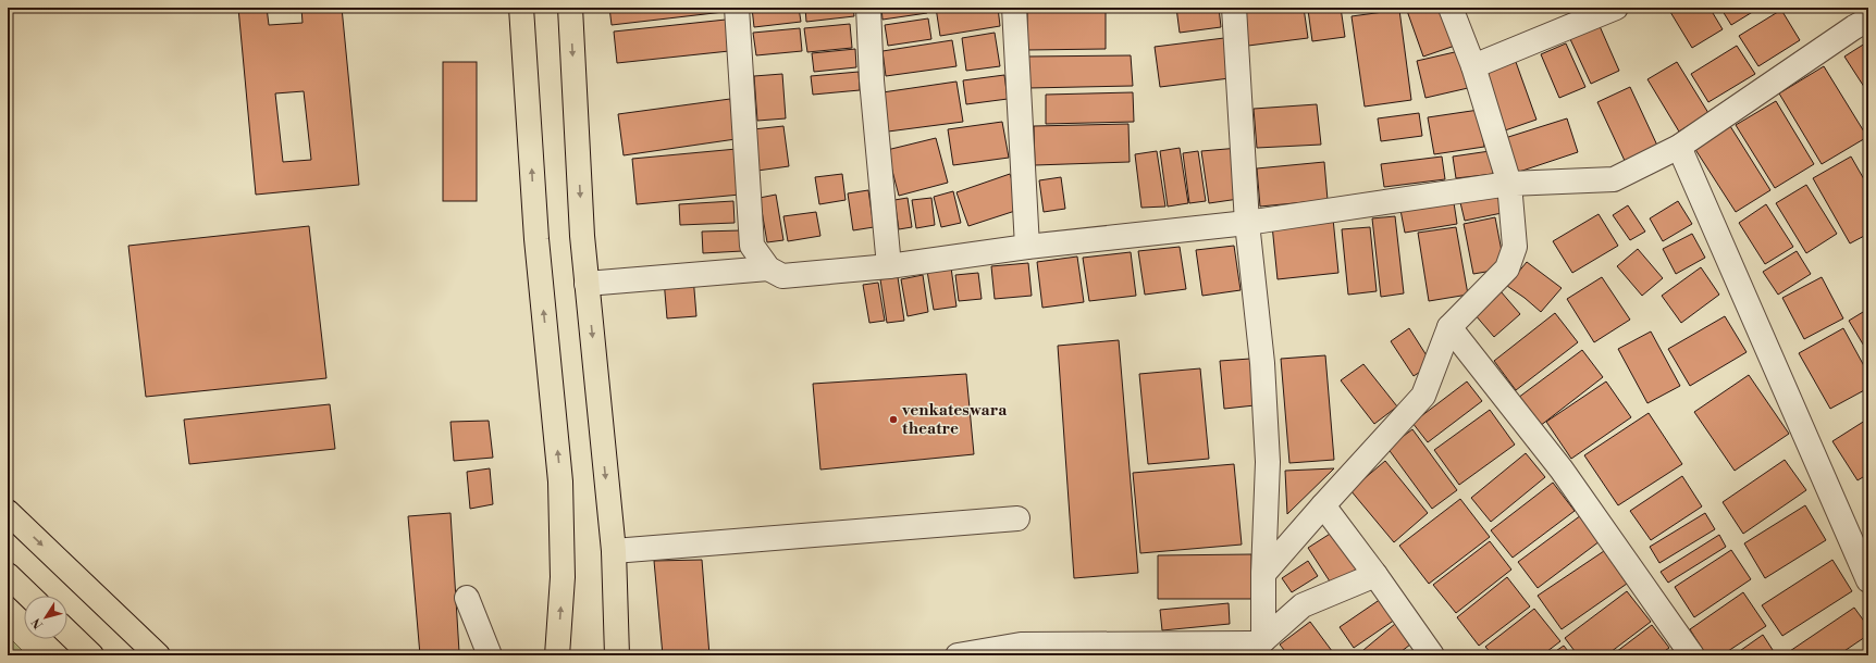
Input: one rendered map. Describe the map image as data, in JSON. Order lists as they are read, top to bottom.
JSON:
{
  "places": ["venkateswara theatre"],
  "north": "bottom left"
}
